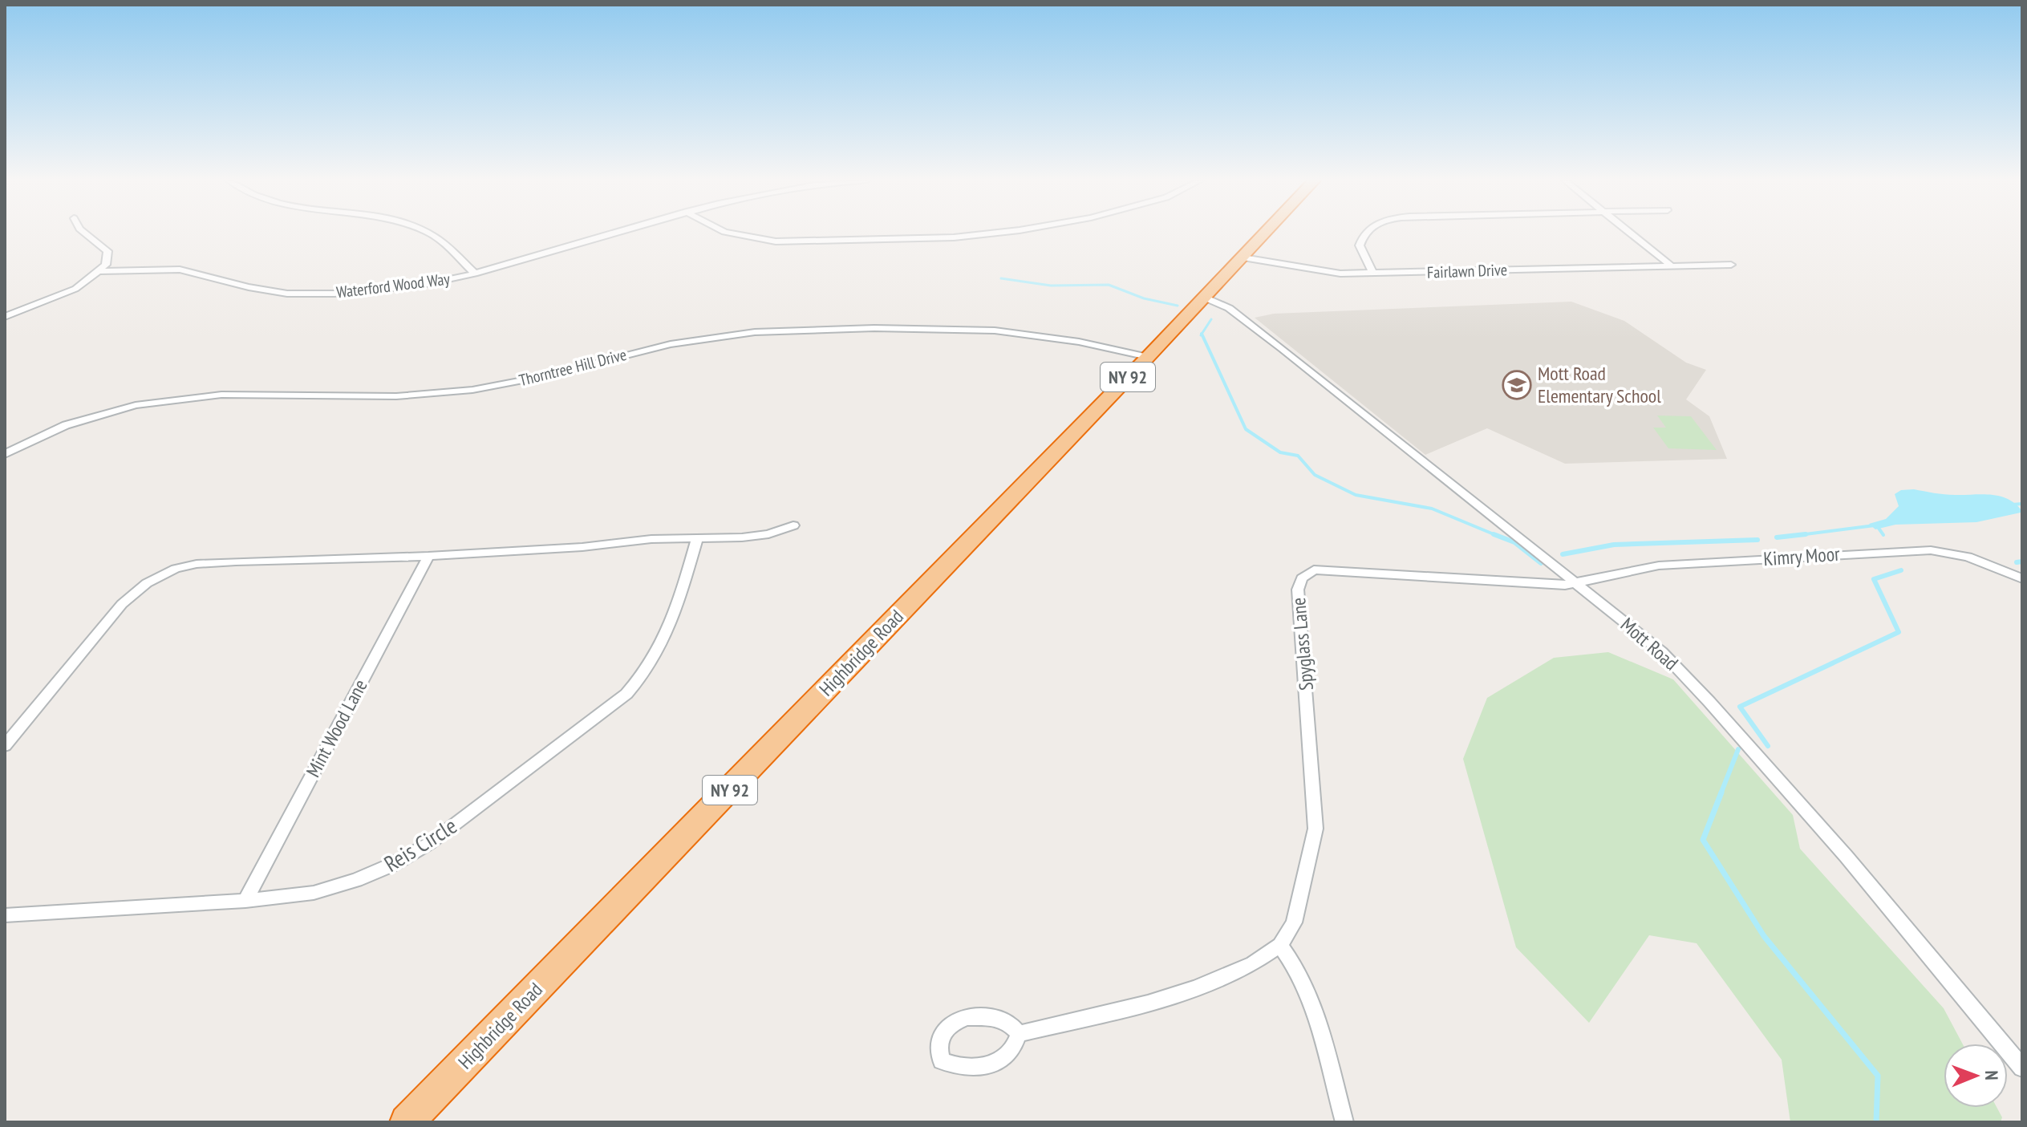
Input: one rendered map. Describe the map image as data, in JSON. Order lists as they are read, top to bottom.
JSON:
{
  "streets": {
    "highway": ["NY 92", "Highbridge Road"],
    "street": [
      "Fairlawn Drive",
      "Waterford Wood Way",
      "Thorntree Hill Drive",
      "Kimry Moor",
      "Spyglass Lane",
      "Mott Road",
      "Mint Wood Lane",
      "Reis Circle"
    ]
  },
  "crossings": [
    ["Fairlawn Drive", "Highbridge Road"],
    ["Thorntree Hill Drive", "Highbridge Road"],
    ["Kimry Moor", "Spyglass Lane"],
    ["Kimry Moor", "Mott Road"],
    ["Spyglass Lane", "Mott Road"],
    ["Mott Road", "Highbridge Road"],
    ["Mint Wood Lane", "Reis Circle"]
  ],
  "places": {
    "school or university": ["Mott Road Elementary School"]
  },
  "north": "right"
}
